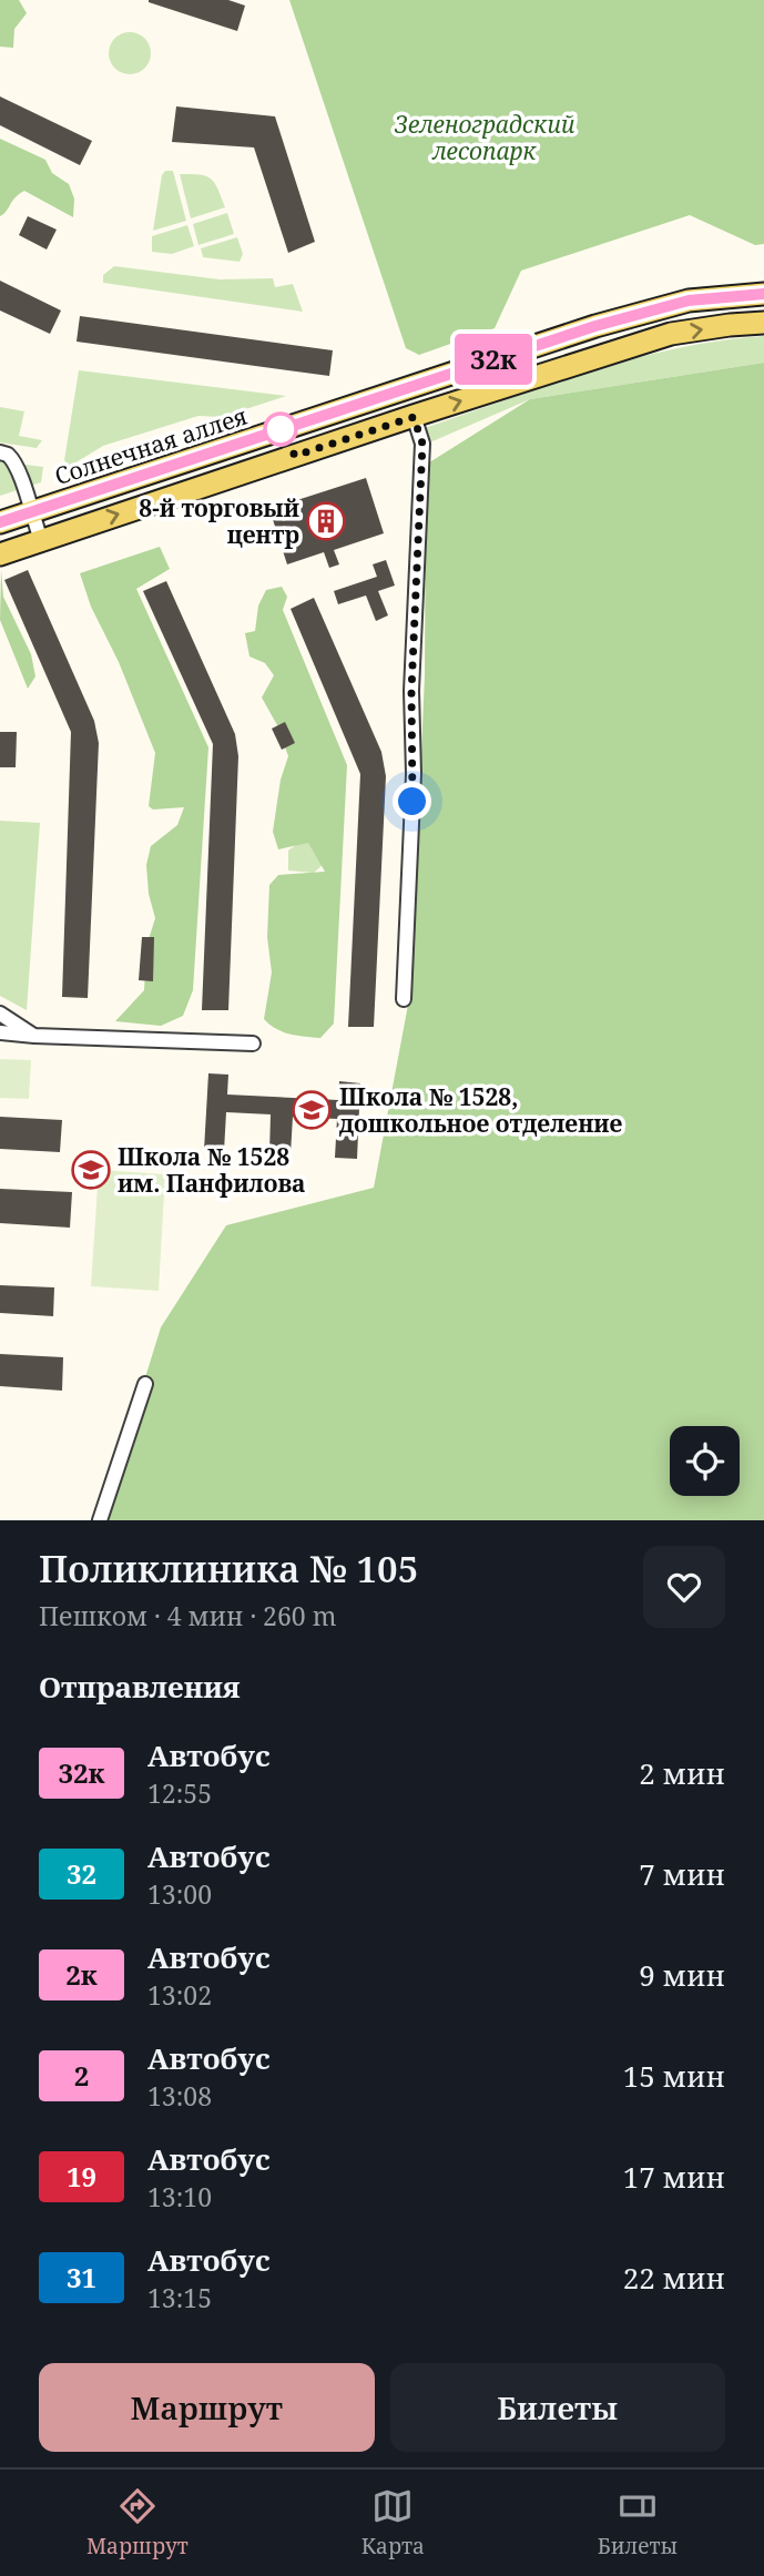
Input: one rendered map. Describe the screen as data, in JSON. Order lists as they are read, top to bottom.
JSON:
{
  "streets": {
    "main road": ["Солнечная аллея"]
  },
  "parks": ["Зеленоградский лесопарк"],
  "places": {
    "building": ["8-й торговый центр"],
    "school or university": ["Школа № 1528, дошкольное отделение", "Школа № 1528 им. Панфилова"]
  },
  "lines": ["bus line 32к"],
  "page": {
    "on_map": "32к",
    "heading": [
      ["Поликлиника № 105", "Пешком · 4 мин · 260 m"],
      "Отправления"
    ],
    "list": [
      {
        "mark": "32к",
        "name": "Автобус",
        "note": "12:55",
        "value": "2 мин"
      },
      {
        "mark": "32",
        "name": "Автобус",
        "note": "13:00",
        "value": "7 мин"
      },
      {
        "mark": "2к",
        "name": "Автобус",
        "note": "13:02",
        "value": "9 мин"
      },
      {
        "mark": "2",
        "name": "Автобус",
        "note": "13:08",
        "value": "15 мин"
      },
      {
        "mark": "19",
        "name": "Автобус",
        "note": "13:10",
        "value": "17 мин"
      },
      {
        "mark": "31",
        "name": "Автобус",
        "note": "13:15",
        "value": "22 мин"
      }
    ],
    "buttons": ["Маршрут", "Билеты"],
    "tabs": ["Маршрут", "Карта", "Билеты"]
  }
}
